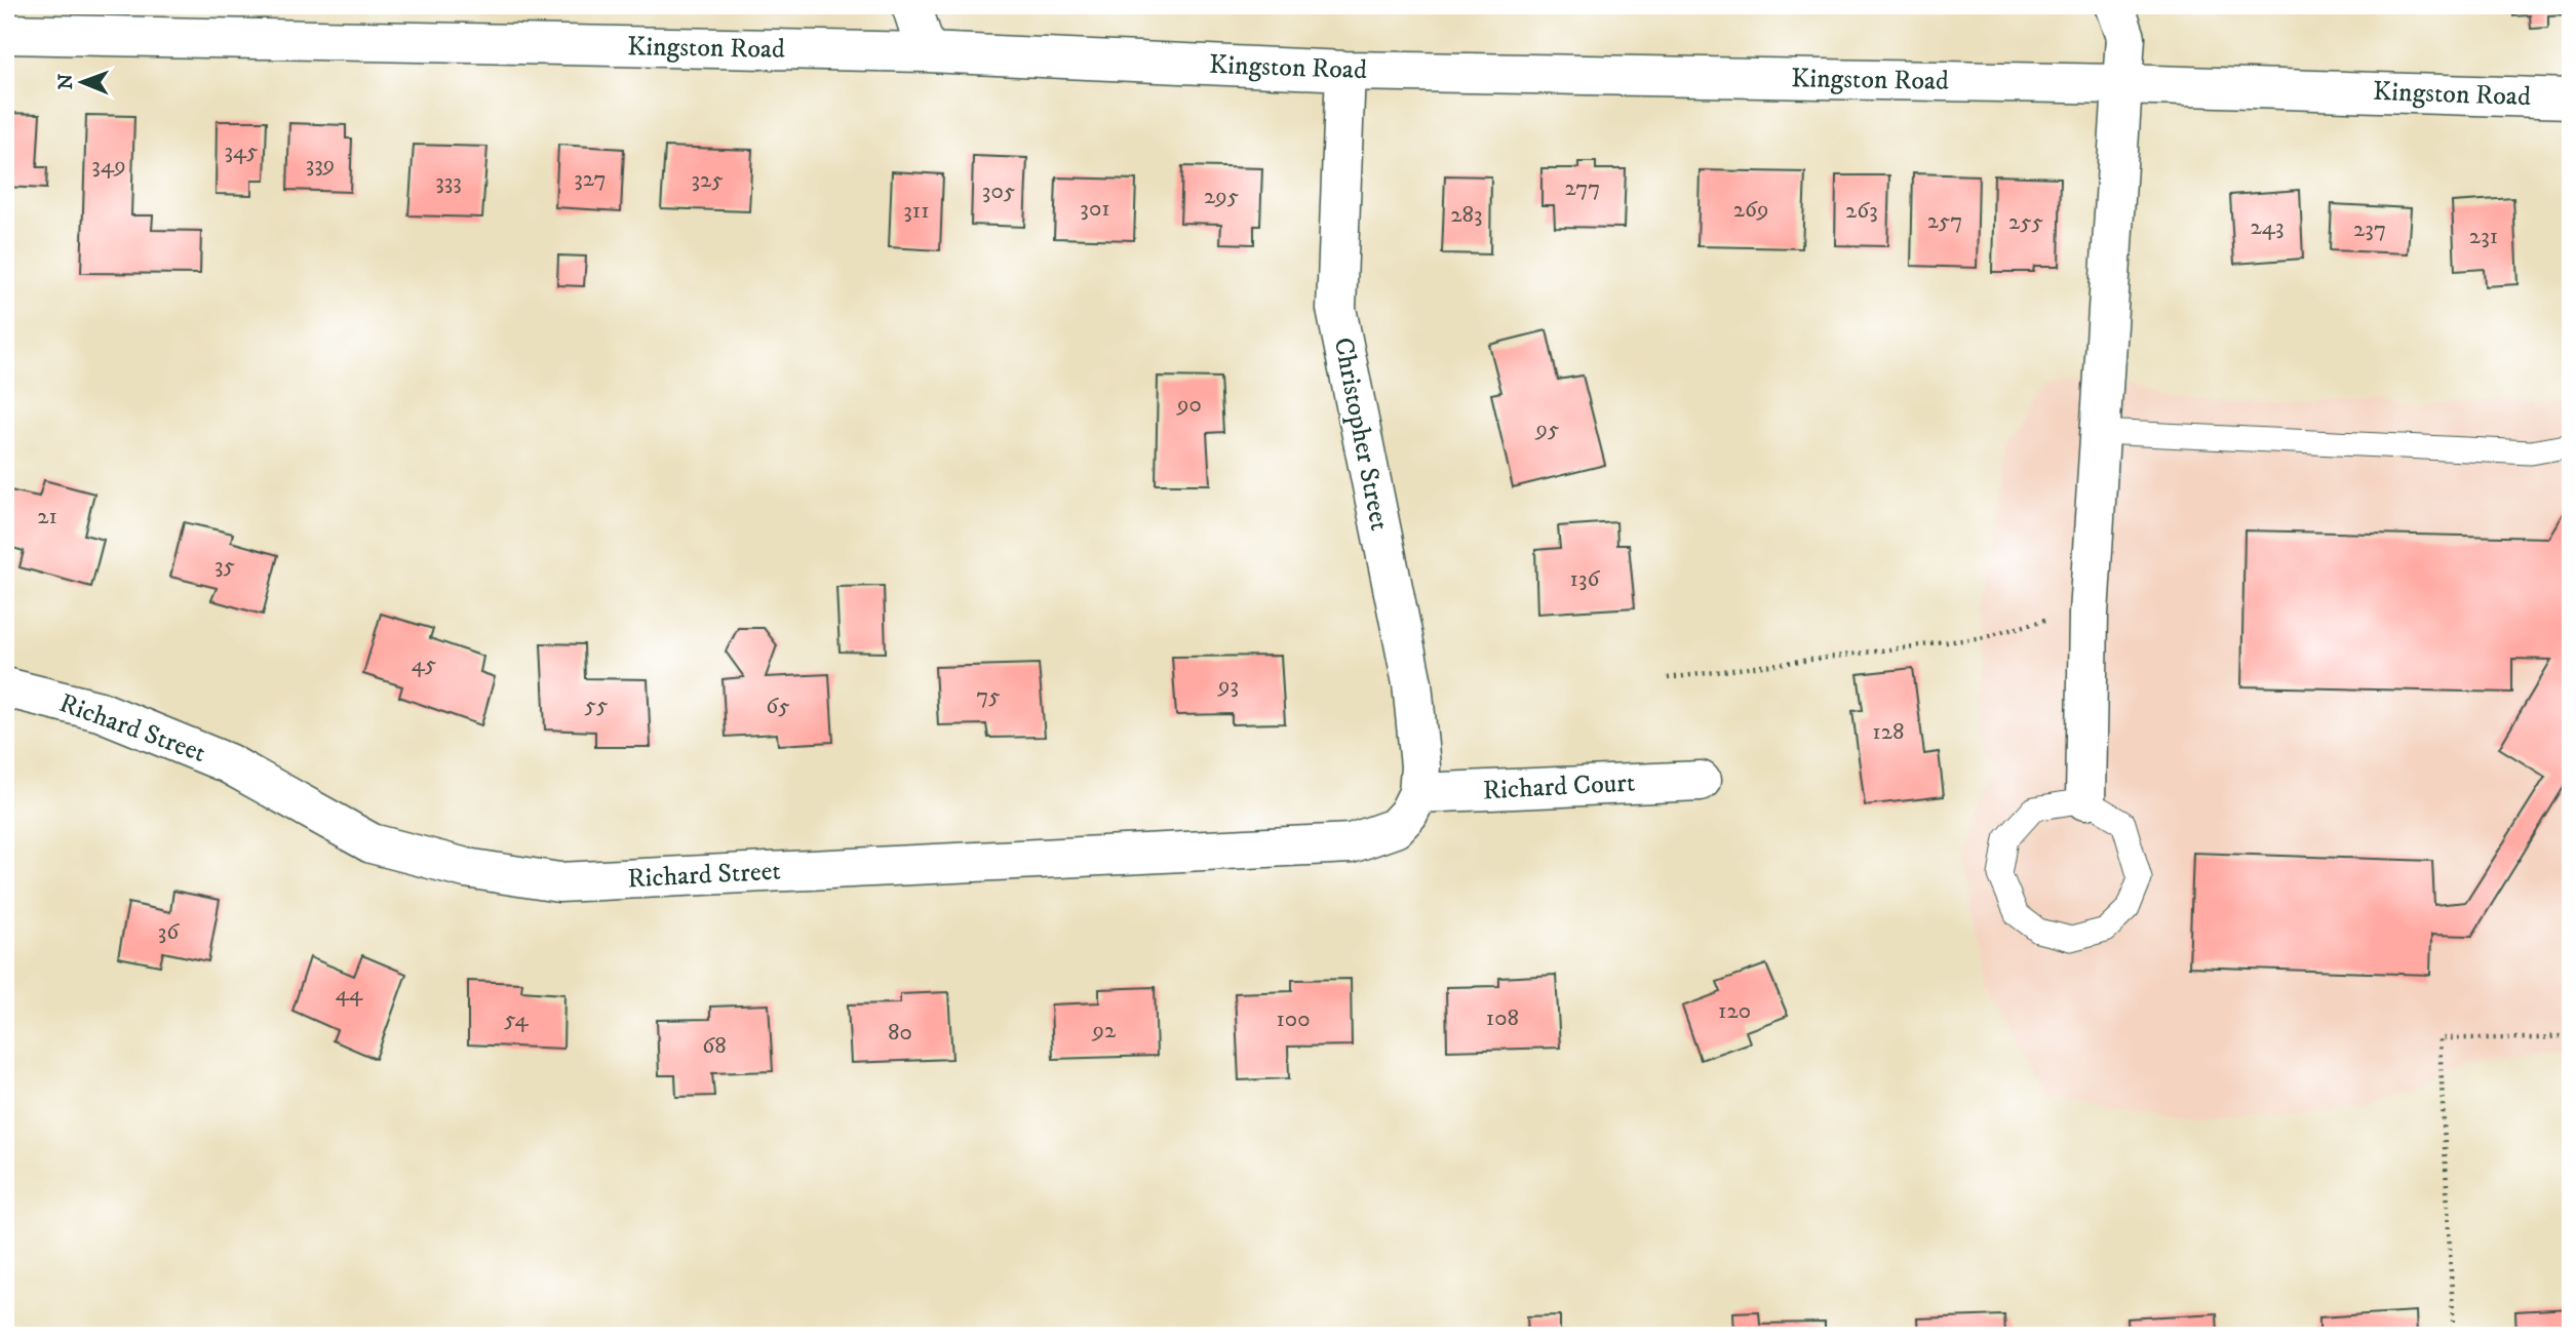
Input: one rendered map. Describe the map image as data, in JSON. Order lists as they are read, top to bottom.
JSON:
{
  "streets": {
    "street": [
      "Kingston Road",
      "Christopher Street",
      "Richard Street",
      "Richard Court"
    ]
  },
  "crossings": [
    ["Kingston Road", "Christopher Street"],
    ["Christopher Street", "Richard Street"],
    ["Christopher Street", "Richard Court"],
    ["Richard Street", "Richard Court"]
  ],
  "house_numbers": [
    "345",
    "339",
    "349",
    "327",
    "325",
    "333",
    "277",
    "305",
    "295",
    "301",
    "269",
    "311",
    "263",
    "283",
    "257",
    "255",
    "243",
    "237",
    "231",
    "90",
    "95",
    "21",
    "35",
    "136",
    "45",
    "93",
    "75",
    "55",
    "65",
    "128",
    "36",
    "44",
    "120",
    "108",
    "54",
    "100",
    "92",
    "80",
    "68"
  ],
  "north": "left"
}
